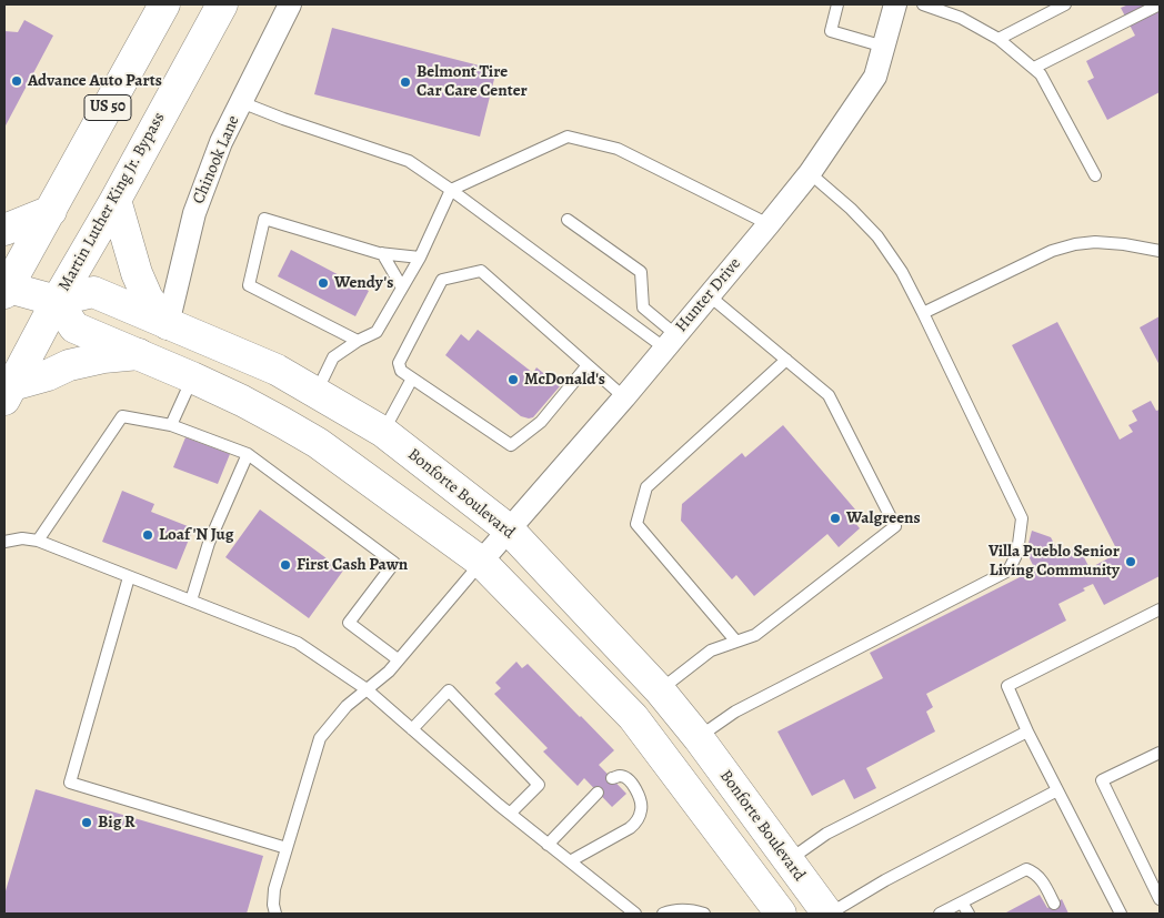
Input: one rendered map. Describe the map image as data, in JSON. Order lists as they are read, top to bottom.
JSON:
{
  "streets": {
    "main road": ["US 50", "Martin Luther King Jr. Bypass", "Bonforte Boulevard"],
    "street": ["Chinook Lane", "Hunter Drive"]
  },
  "crossings": [
    ["US 50", "Bonforte Boulevard"],
    ["Chinook Lane", "Bonforte Boulevard"],
    ["Martin Luther King Jr. Bypass", "Bonforte Boulevard"],
    ["Hunter Drive", "Bonforte Boulevard"]
  ],
  "places": [
    "Advance Auto Parts",
    "Belmont Tire Car Care Center",
    "Wendy's",
    "McDonald's",
    "Walgreens",
    "Loaf 'N Jug",
    "Villa Pueblo Senior Living Community",
    "First Cash Pawn",
    "Big R"
  ]
}
